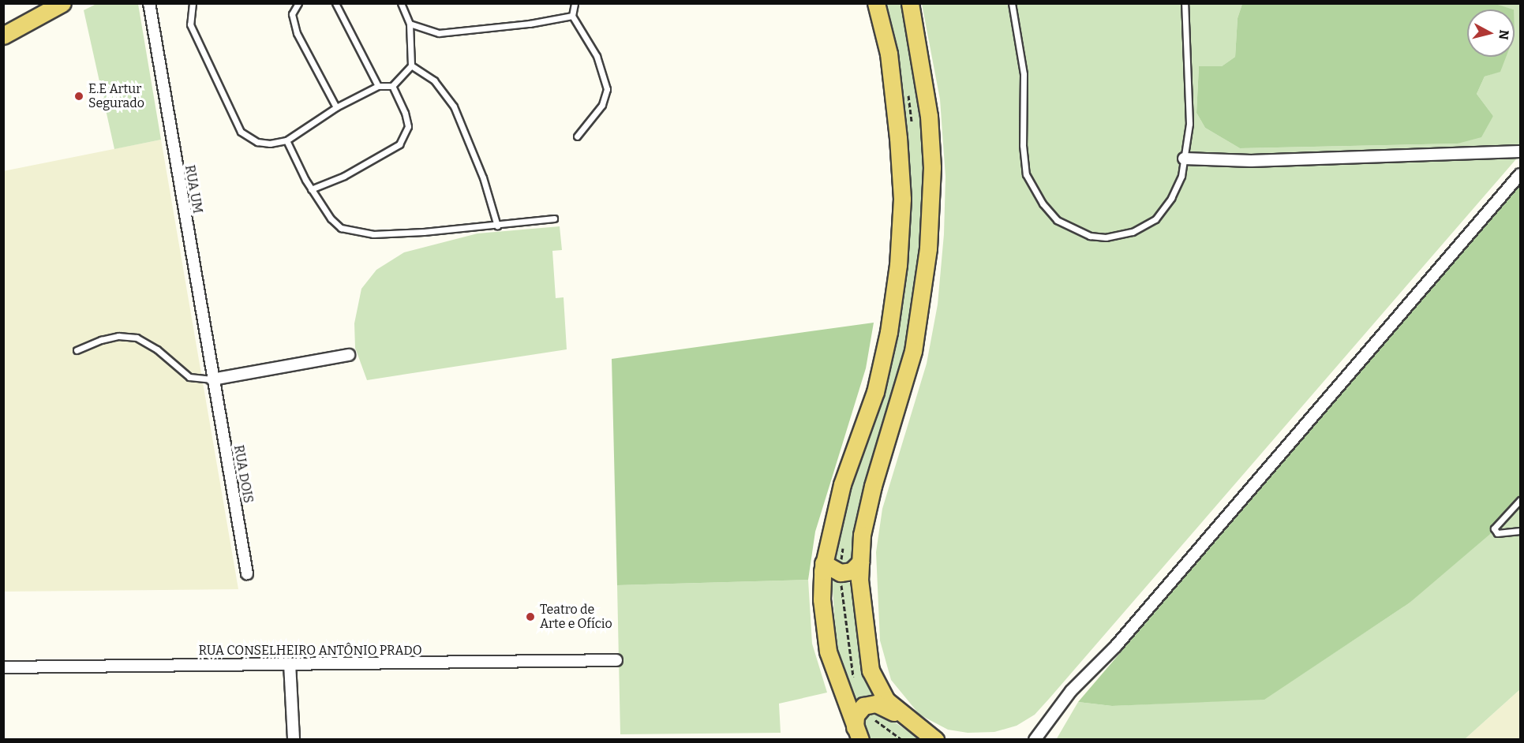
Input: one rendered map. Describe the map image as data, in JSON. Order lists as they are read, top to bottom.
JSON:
{
  "streets": {
    "street": ["RUA UM", "RUA DOIS", "RUA CONSELHEIRO ANTÔNIO PRADO"]
  },
  "crossings": [
    ["RUA UM", "RUA DOIS"]
  ],
  "places": ["E.E Artur Segurado", "Teatro de Arte e Ofício"],
  "north": "right"
}
